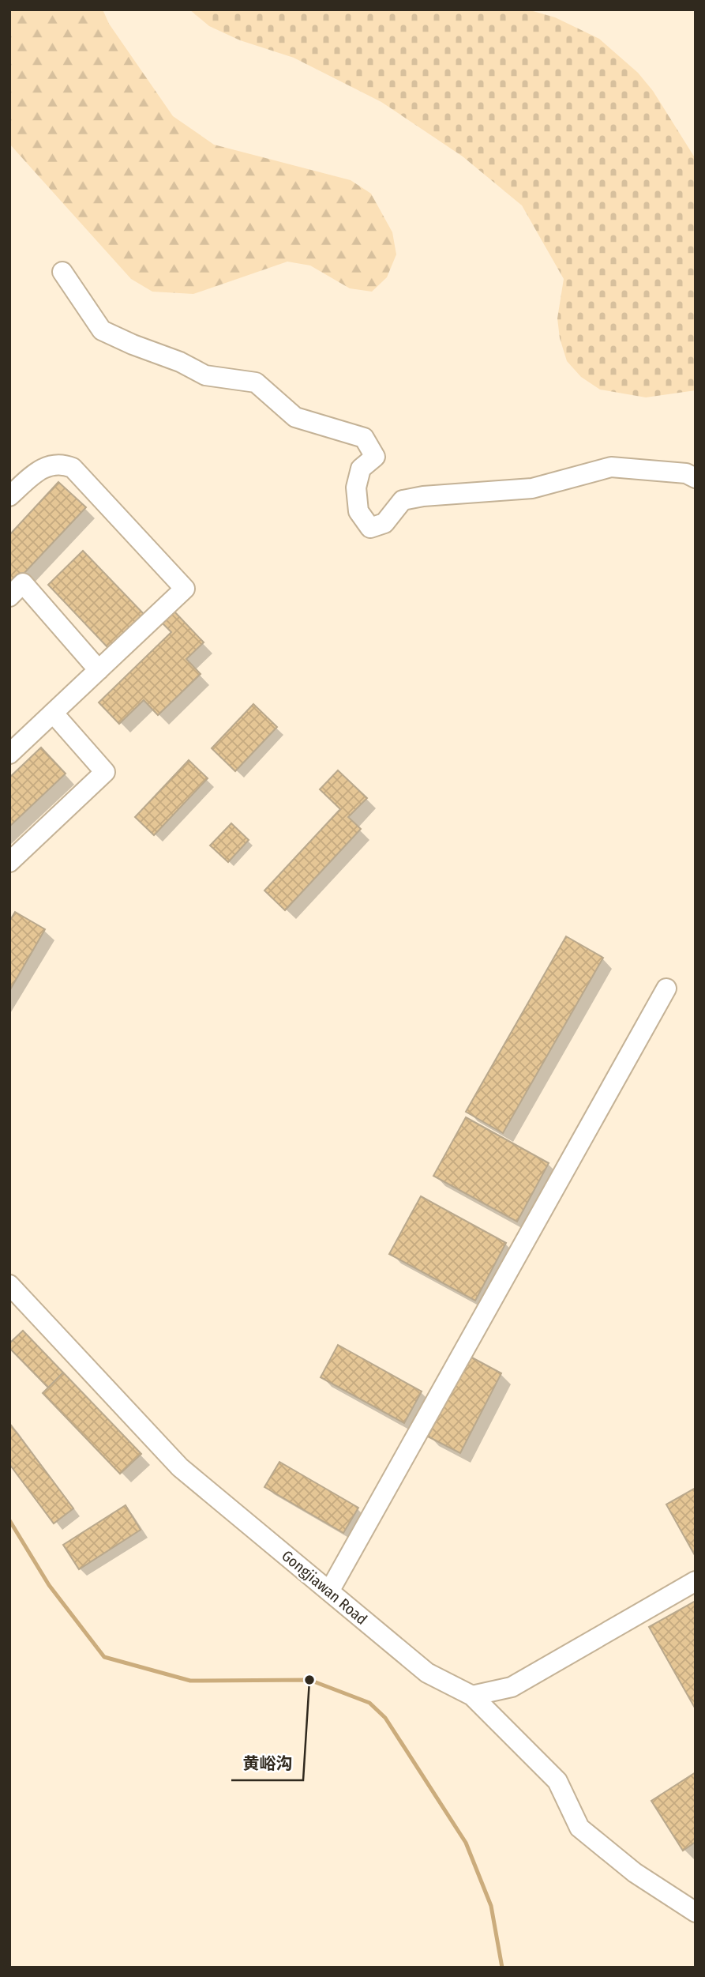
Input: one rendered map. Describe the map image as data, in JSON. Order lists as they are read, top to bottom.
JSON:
{
  "streets": {
    "street": ["Gongjiawan Road"]
  },
  "places": ["黄峪沟"]
}
